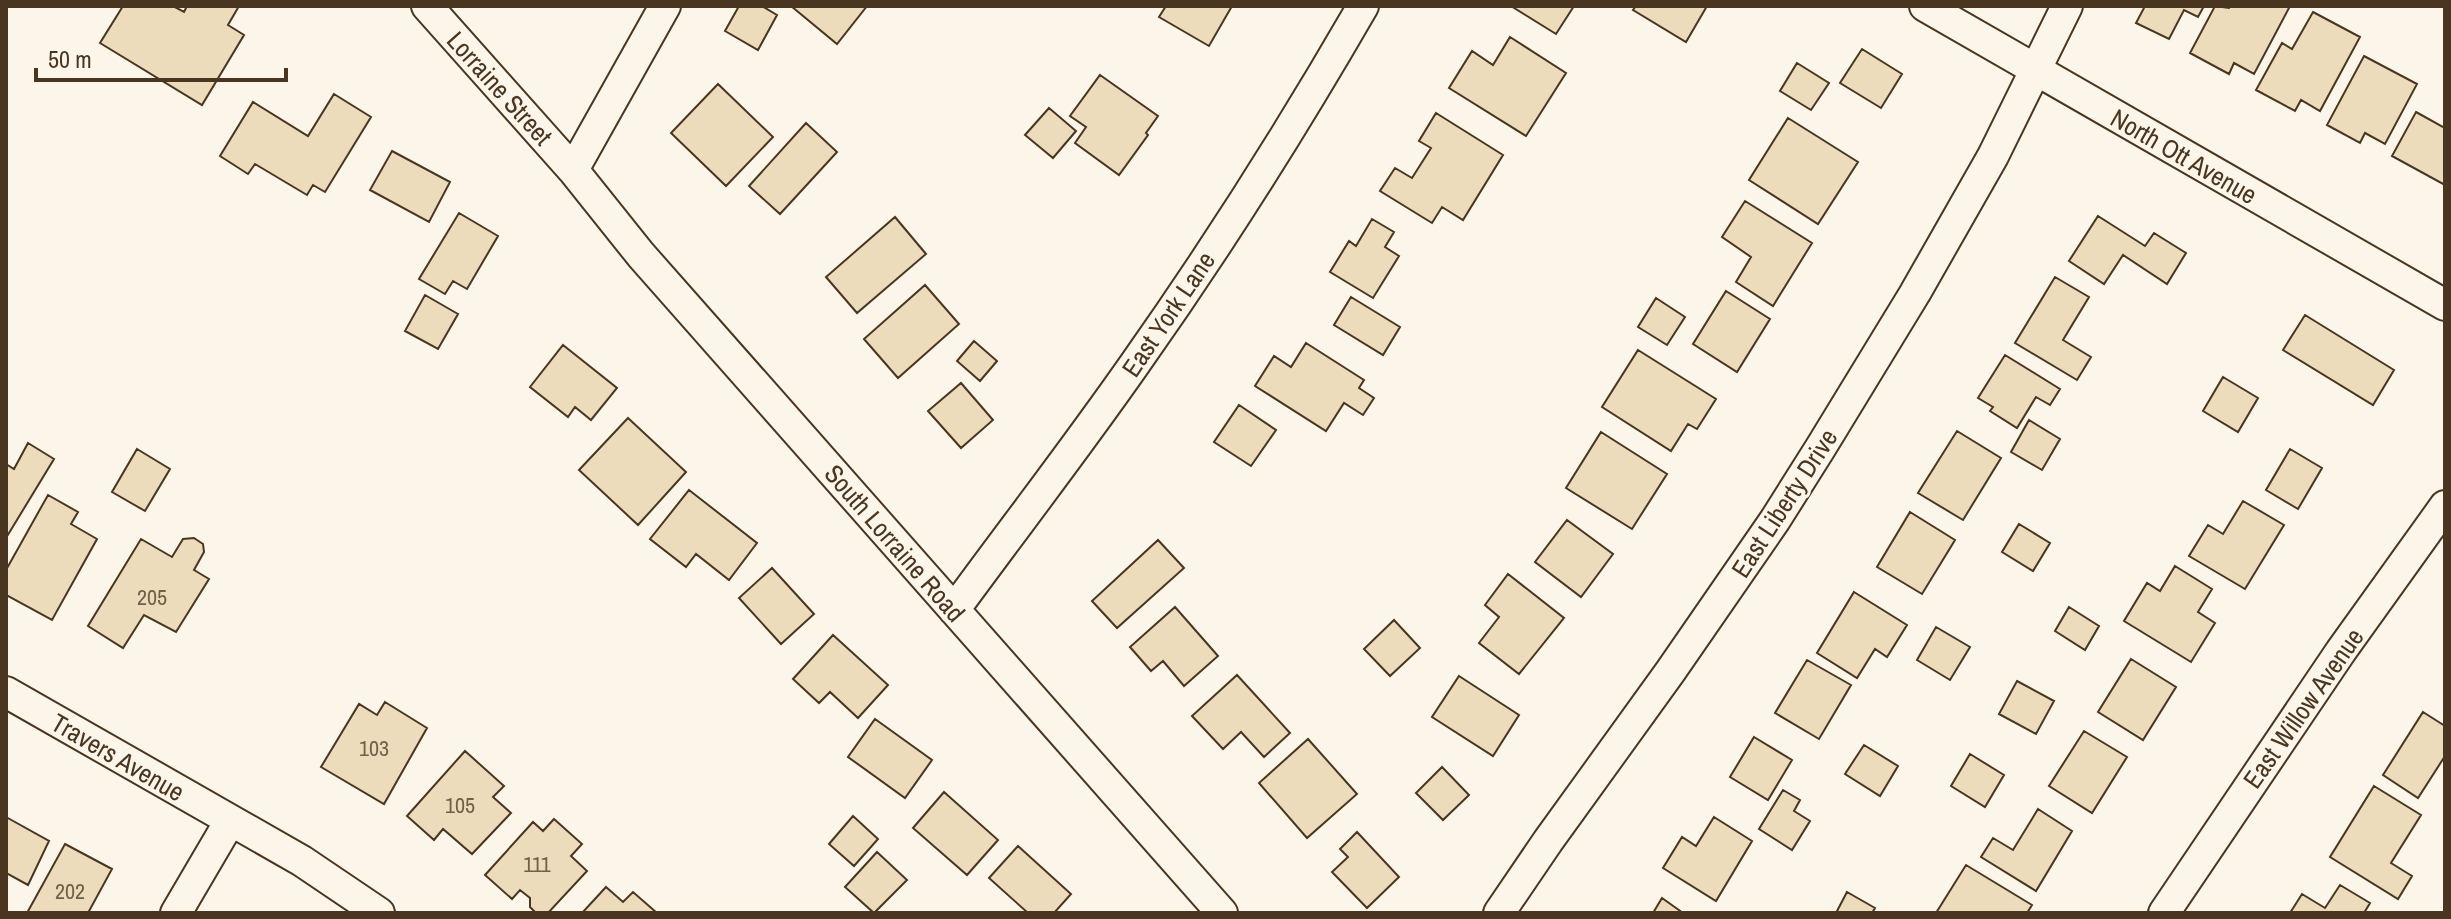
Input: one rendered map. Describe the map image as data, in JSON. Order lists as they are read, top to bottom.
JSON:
{
  "streets": {
    "street": [
      "Lorraine Street",
      "North Ott Avenue",
      "East York Lane",
      "East Liberty Drive",
      "South Lorraine Road",
      "East Willow Avenue",
      "Travers Avenue"
    ]
  },
  "crossings": [
    ["Lorraine Street", "South Lorraine Road"],
    ["North Ott Avenue", "East Liberty Drive"],
    ["East York Lane", "South Lorraine Road"]
  ],
  "house_numbers": [
    "205",
    "103",
    "105",
    "111",
    "202"
  ],
  "scale_bar": "50 m"
}
